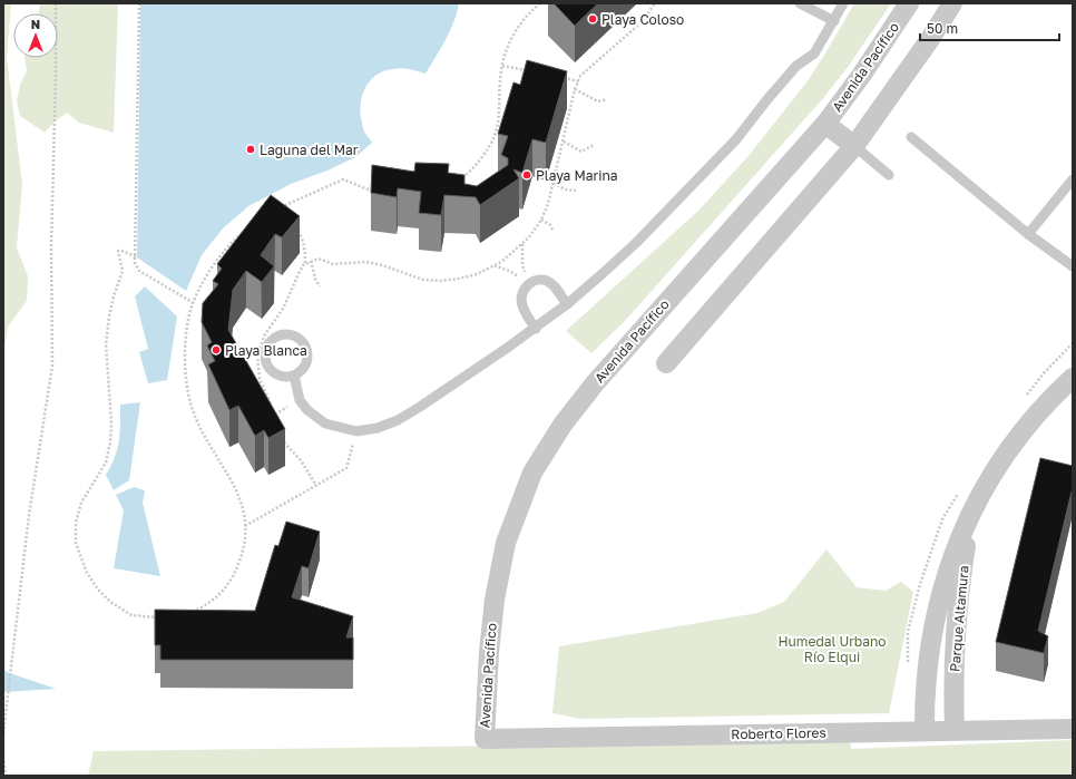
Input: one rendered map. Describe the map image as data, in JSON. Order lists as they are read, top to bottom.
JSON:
{
  "streets": {
    "street": ["Avenida Pacífico", "Parque Altamura", "Roberto Flores"]
  },
  "crossings": [
    ["Avenida Pacífico", "Roberto Flores"],
    ["Parque Altamura", "Roberto Flores"]
  ],
  "parks": ["Humedal Urbano Río Elqui"],
  "places": [
    "Playa Coloso",
    "Laguna del Mar",
    "Playa Marina",
    "Playa Blanca"
  ],
  "scale_bar": "50 m",
  "north": "top"
}
